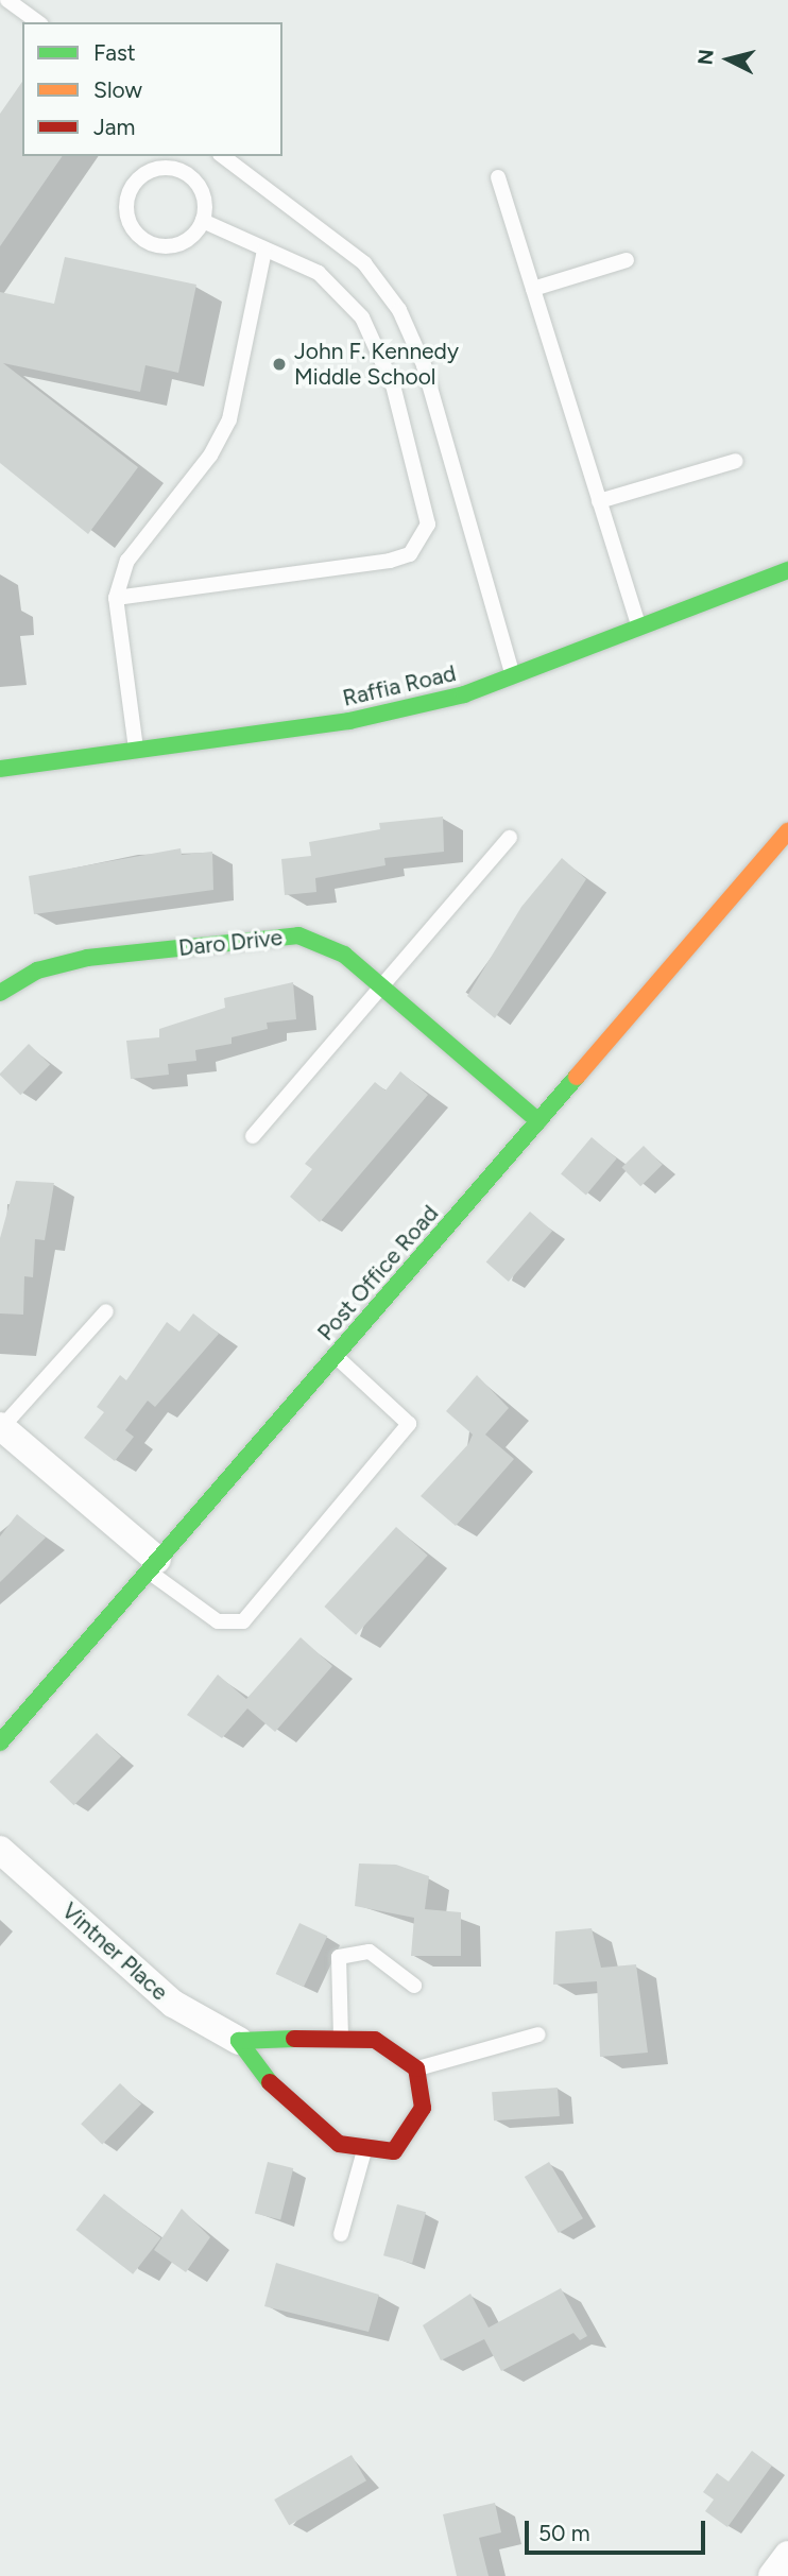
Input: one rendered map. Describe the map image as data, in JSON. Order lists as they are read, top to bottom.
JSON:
{
  "streets": {
    "street": [
      "Raffia Road",
      "Daro Drive",
      "Post Office Road",
      "Vintner Place"
    ]
  },
  "crossings": [
    ["Daro Drive", "Post Office Road"]
  ],
  "places": ["John F. Kennedy Middle School"],
  "legend": ["Fast", "Slow", "Jam"],
  "scale_bar": "50 m",
  "north": "left"
}
